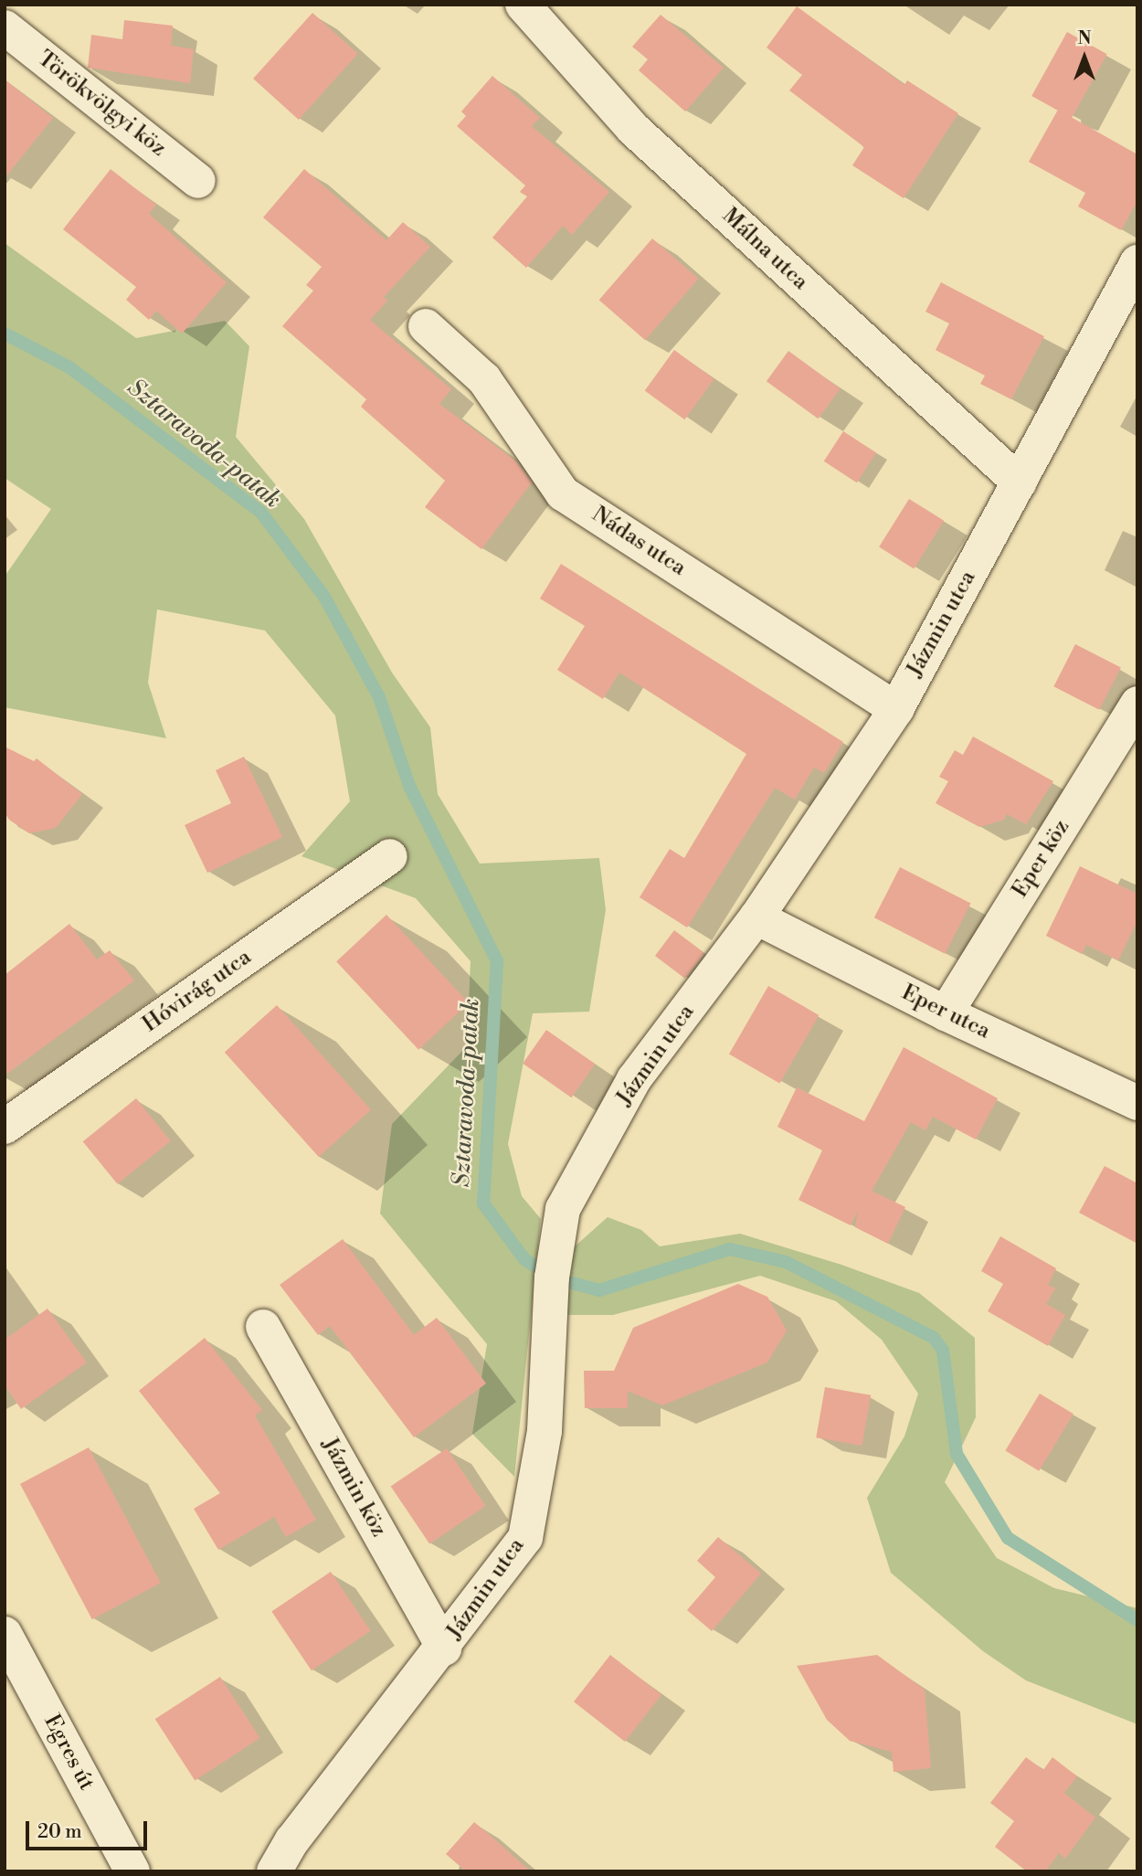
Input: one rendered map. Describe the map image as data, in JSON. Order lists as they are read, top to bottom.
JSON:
{
  "streets": {
    "street": [
      "Törökvölgyi köz",
      "Málna utca",
      "Nádas utca",
      "Jázmin utca",
      "Eper köz",
      "Hóvirág utca",
      "Eper utca",
      "Jázmin köz",
      "Egres út"
    ]
  },
  "crossings": [
    ["Málna utca", "Jázmin utca"],
    ["Nádas utca", "Jázmin utca"],
    ["Jázmin utca", "Eper utca"],
    ["Jázmin utca", "Jázmin köz"],
    ["Eper köz", "Eper utca"]
  ],
  "water": ["Sztaravoda-patak"],
  "scale_bar": "20 m",
  "north": "top"
}
